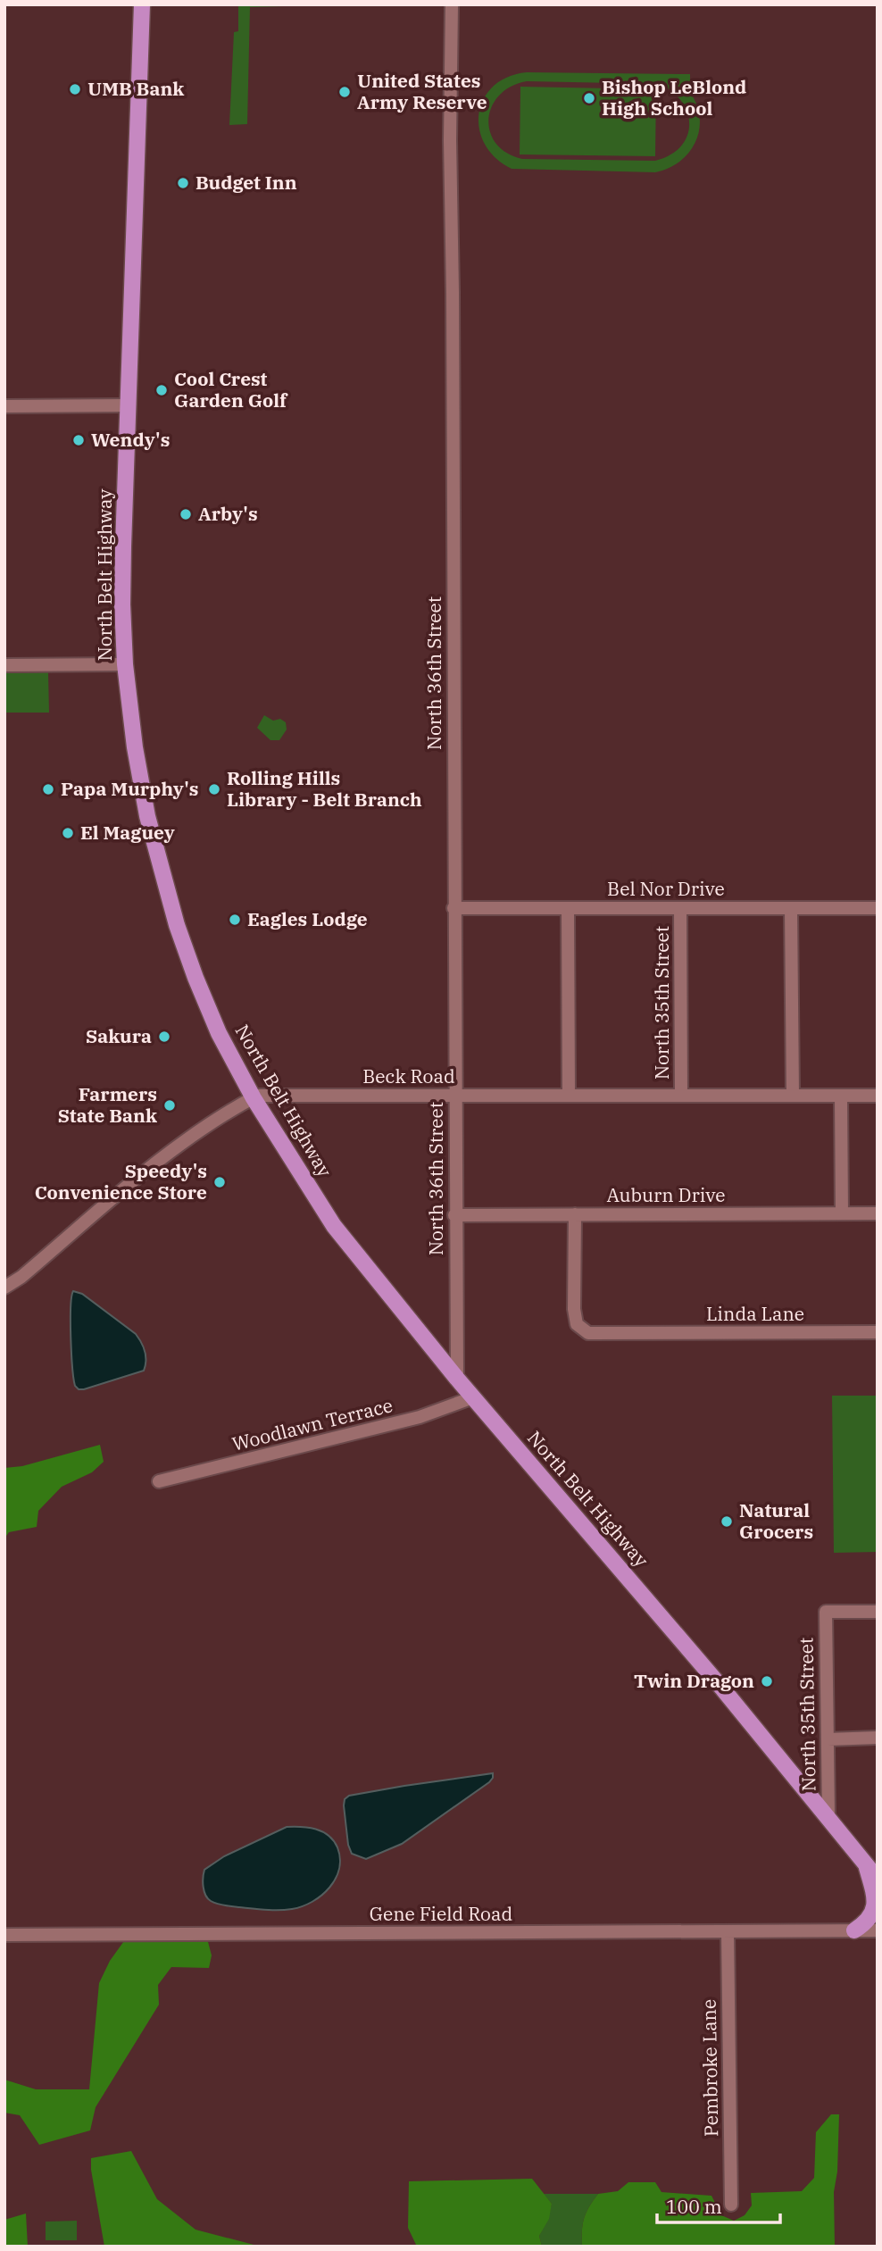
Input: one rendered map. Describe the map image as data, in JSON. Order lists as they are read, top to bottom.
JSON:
{
  "streets": {
    "main road": ["North Belt Highway"],
    "street": [
      "North 36th Street",
      "Bel Nor Drive",
      "North 35th Street",
      "Beck Road",
      "Auburn Drive",
      "Linda Lane",
      "Woodlawn Terrace",
      "Gene Field Road",
      "Pembroke Lane"
    ]
  },
  "crossings": [
    ["North Belt Highway", "North 36th Street"],
    ["North Belt Highway", "North 35th Street"],
    ["North Belt Highway", "Beck Road"],
    ["North Belt Highway", "Woodlawn Terrace"],
    ["North 36th Street", "Bel Nor Drive"],
    ["North 36th Street", "Beck Road"],
    ["North 36th Street", "Auburn Drive"],
    ["Bel Nor Drive", "North 35th Street"],
    ["North 35th Street", "Beck Road"],
    ["Auburn Drive", "Linda Lane"],
    ["Gene Field Road", "Pembroke Lane"]
  ],
  "places": [
    "UMB Bank",
    "United States Army Reserve",
    "Bishop LeBlond High School",
    "Budget Inn",
    "Cool Crest Garden Golf",
    "Wendy's",
    "Arby's",
    "Papa Murphy's",
    "Rolling Hills Library - Belt Branch",
    "El Maguey",
    "Eagles Lodge",
    "Sakura",
    "Farmers State Bank",
    "Speedy's Convenience Store",
    "Natural Grocers",
    "Twin Dragon"
  ],
  "scale_bar": "100 m"
}
